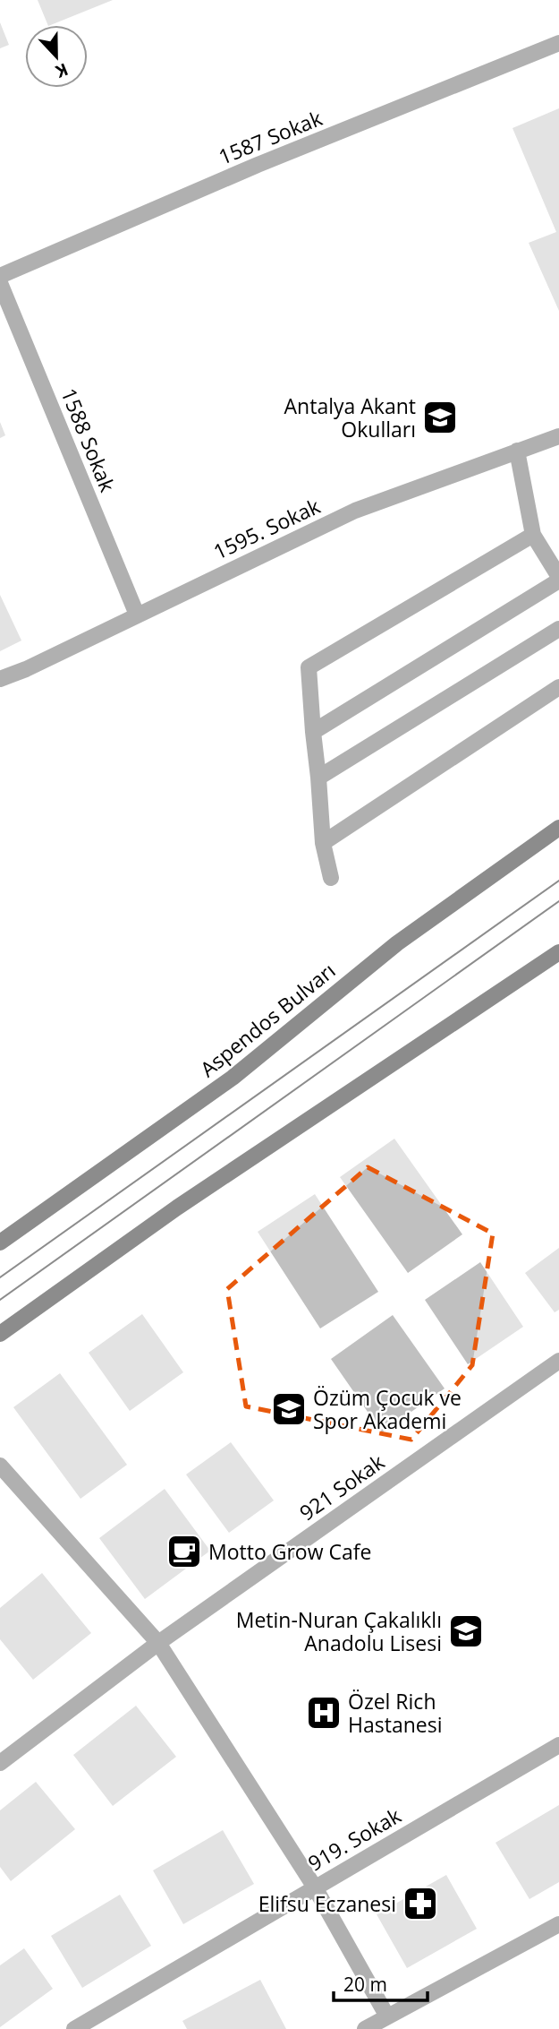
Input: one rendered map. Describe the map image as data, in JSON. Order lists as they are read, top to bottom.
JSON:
{
  "streets": {
    "main road": ["Aspendos Bulvarı"],
    "street": [
      "1587 Sokak",
      "1588 Sokak",
      "1595. Sokak",
      "921 Sokak",
      "919. Sokak"
    ]
  },
  "crossings": [
    ["1588 Sokak", "1595. Sokak"]
  ],
  "places": {
    "school or university": ["Antalya Akant Okulları", "Özüm Çocuk ve Spor Akademi", "Metin-Nuran Çakalıklı Anadolu Lisesi"],
    "cafe": ["Motto Grow Cafe"],
    "hospital": ["Özel Rich Hastanesi"],
    "pharmacy": ["Elifsu Eczanesi"]
  },
  "scale_bar": "20 m",
  "north": "bottom"
}
